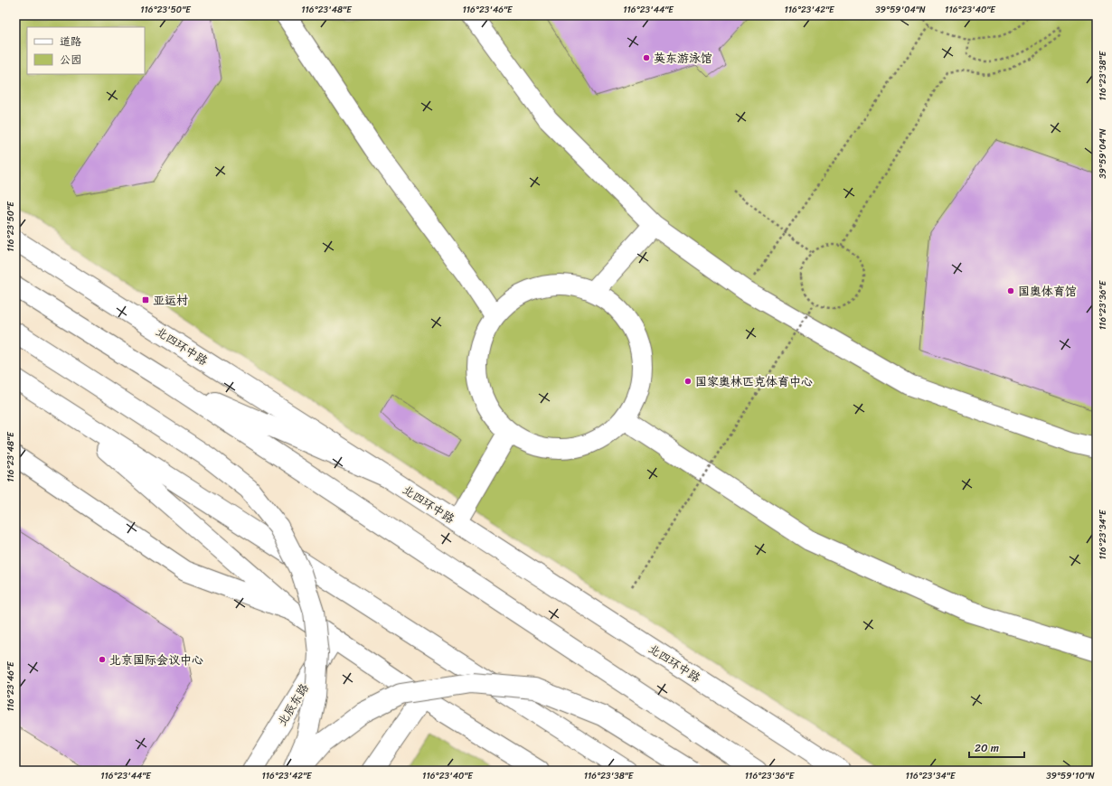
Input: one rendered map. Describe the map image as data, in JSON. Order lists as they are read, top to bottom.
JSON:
{
  "streets": {
    "main road": ["北四环中路", "北辰东路"]
  },
  "places": {
    "other": [
      "英东游泳馆",
      "国奥体育馆",
      "国家奥林匹克体育中心",
      "北京国际会议中心"
    ],
    "transit": ["亚运村"]
  },
  "legend": ["道路", "公园"],
  "scale_bar": "20 m",
  "coordinates": [
    "116°23'50\"E",
    "116°23'48\"E",
    "116°23'46\"E",
    "116°23'44\"E",
    "116°23'42\"E",
    "39°59'04\"N",
    "116°23'40\"E",
    "116°23'38\"E",
    "116°23'36\"E",
    "116°23'34\"E",
    "39°59'10\"N"
  ]
}
